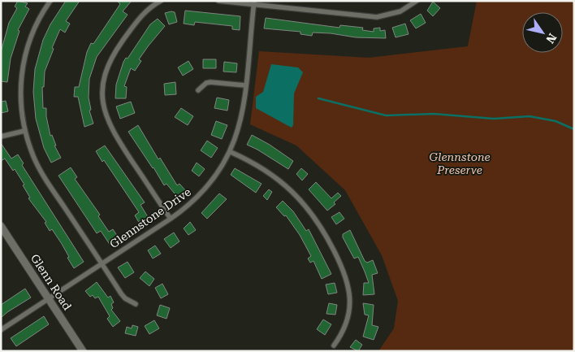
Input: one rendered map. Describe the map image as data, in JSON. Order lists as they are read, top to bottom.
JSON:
{
  "streets": {
    "street": ["Glennstone Drive", "Glenn Road"]
  },
  "crossings": [
    ["Glennstone Drive", "Glenn Road"]
  ],
  "parks": ["Glennstone Preserve"],
  "north": "bottom right"
}
